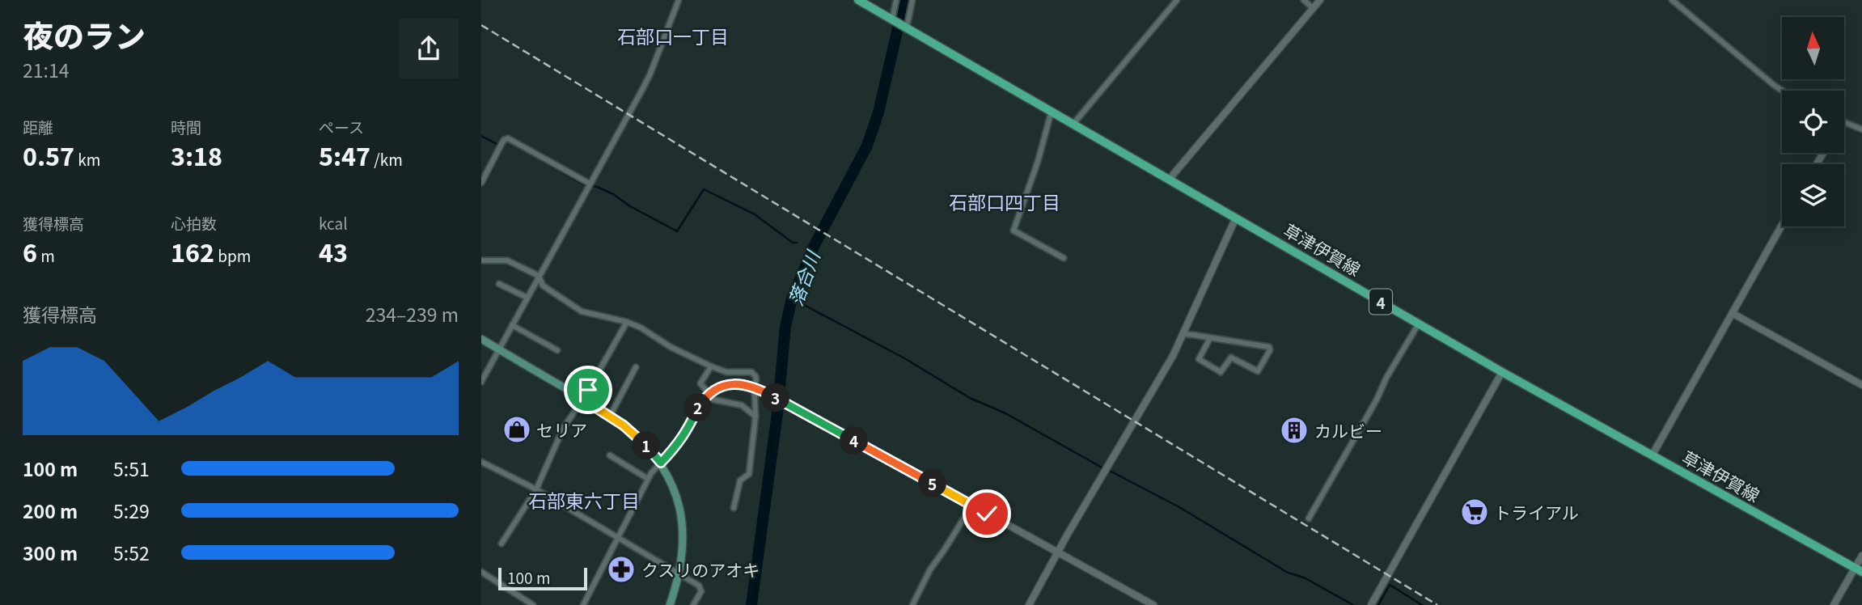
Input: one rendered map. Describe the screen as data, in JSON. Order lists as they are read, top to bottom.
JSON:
{
  "streets": {
    "main road": ["草津伊賀線", "4"]
  },
  "districts": ["石部口一丁目", "石部口四丁目", "石部東六丁目"],
  "water": ["落合川"],
  "places": {
    "shop": ["セリア"],
    "building": ["カルビー"],
    "supermarket": ["トライアル"],
    "pharmacy": ["クスリのアオキ"]
  },
  "scale_bar": "100 m",
  "north": "top",
  "page": {
    "heading": ["夜のラン", "21:14"],
    "stats": [
      ["距離", "0.57 km"],
      ["時間", "3:18"],
      ["ペース", "5:47 /km"],
      ["獲得標高", "6 m"],
      ["心拍数", "162 bpm"],
      ["kcal", "43"]
    ],
    "chart": ["獲得標高", "234–239 m"],
    "pins": [
      "3",
      "2",
      "4",
      "1",
      "5"
    ],
    "list": [
      {
        "name": "100 m",
        "note": "5:51"
      },
      {
        "name": "200 m",
        "note": "5:29"
      },
      {
        "name": "300 m",
        "note": "5:52"
      }
    ],
    "scale": "100 m"
  }
}
